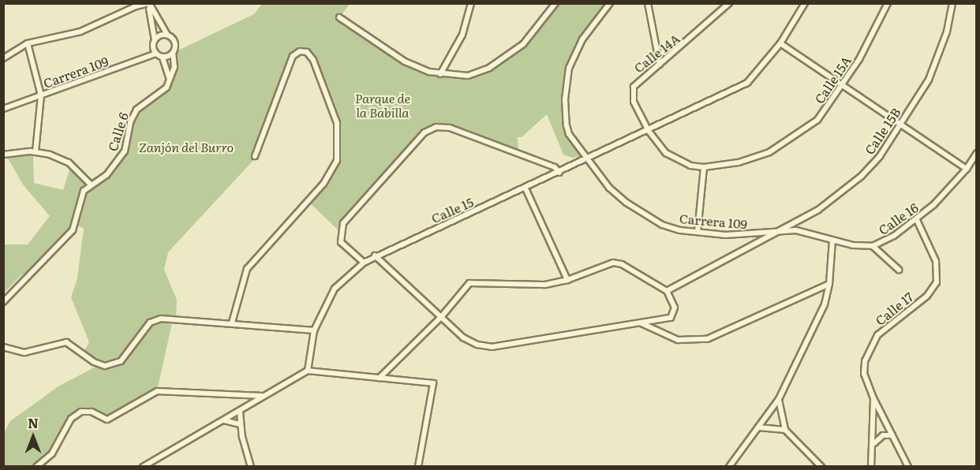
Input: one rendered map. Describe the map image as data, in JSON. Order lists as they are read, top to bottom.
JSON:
{
  "streets": {
    "street": [
      "Calle 14A",
      "Carrera 109",
      "Calle 15A",
      "Calle 15B",
      "Calle 6",
      "Calle 15",
      "Calle 16",
      "Calle 17"
    ]
  },
  "crossings": [
    ["Calle 14A", "Calle 15A"],
    ["Calle 14A", "Calle 15"],
    ["Carrera 109", "Calle 15B"],
    ["Carrera 109", "Calle 15"],
    ["Carrera 109", "Calle 16"],
    ["Calle 15A", "Calle 15"],
    ["Calle 15B", "Calle 16"],
    ["Calle 16", "Calle 17"]
  ],
  "parks": ["Parque de la Babilla", "Zanjón del Burro"],
  "north": "top"
}
